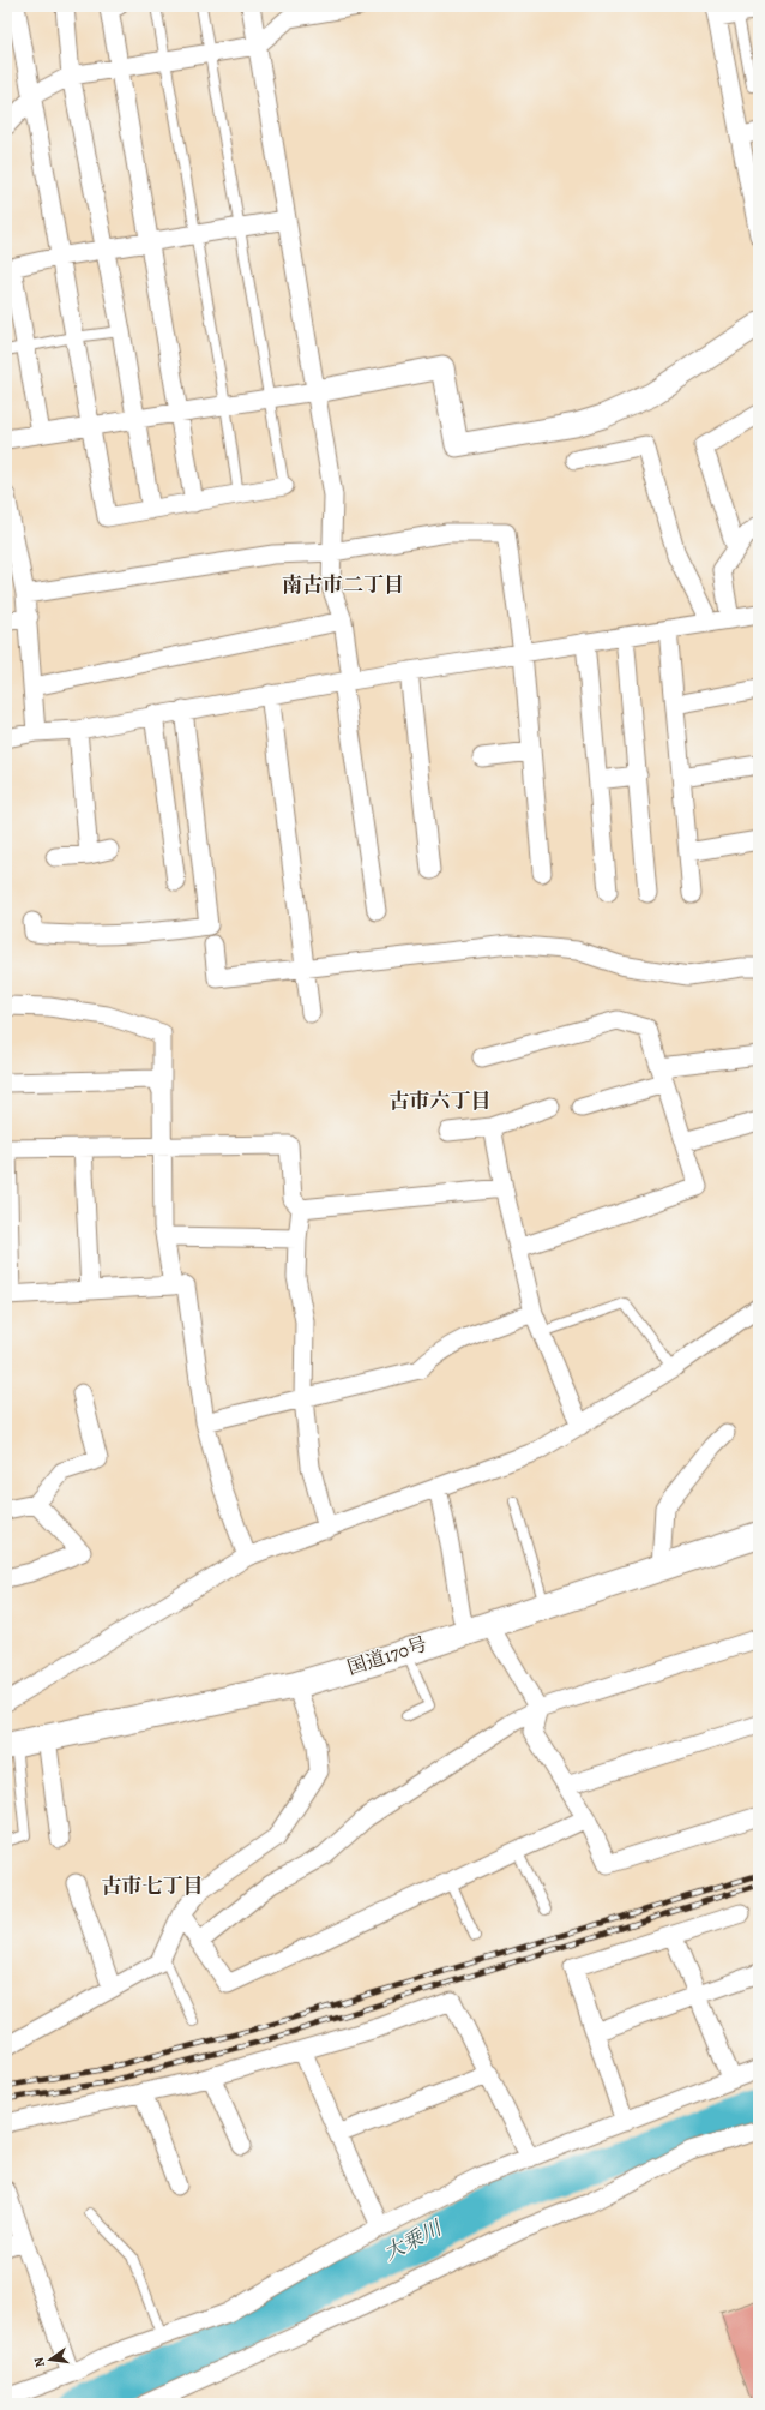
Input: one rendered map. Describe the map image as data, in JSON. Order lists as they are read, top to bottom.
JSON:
{
  "streets": {
    "highway": ["国道170号"]
  },
  "districts": ["南古市二丁目", "古市六丁目", "古市七丁目"],
  "water": ["大乗川"],
  "north": "left"
}
